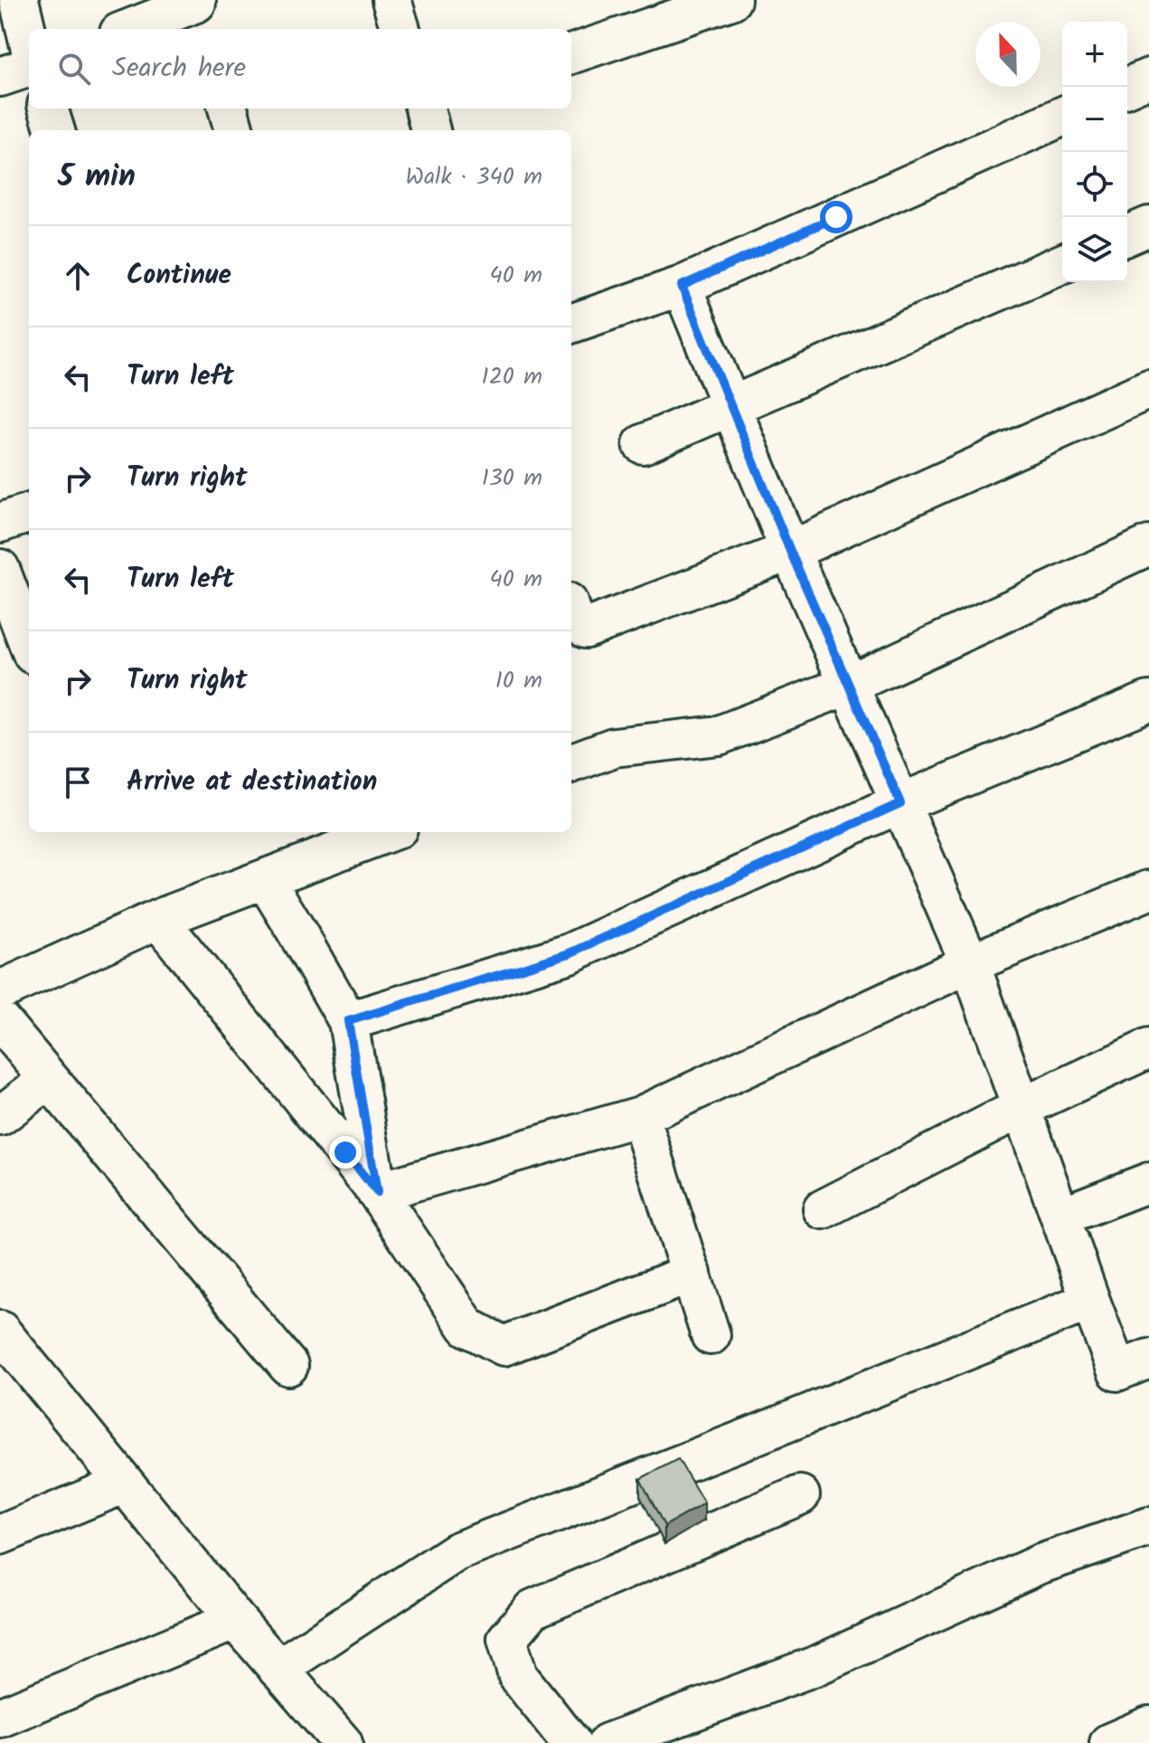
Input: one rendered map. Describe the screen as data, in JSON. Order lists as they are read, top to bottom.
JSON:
{
  "north": "top",
  "page": {
    "map_buttons": ["+", "−"],
    "search": "Search here",
    "heading": ["5 min", "Walk · 340 m"],
    "list": [
      ["Continue", "40 m"],
      ["Turn left", "120 m"],
      ["Turn right", "130 m"],
      ["Turn left", "40 m"],
      ["Turn right", "10 m"],
      "Arrive at destination"
    ]
  }
}
